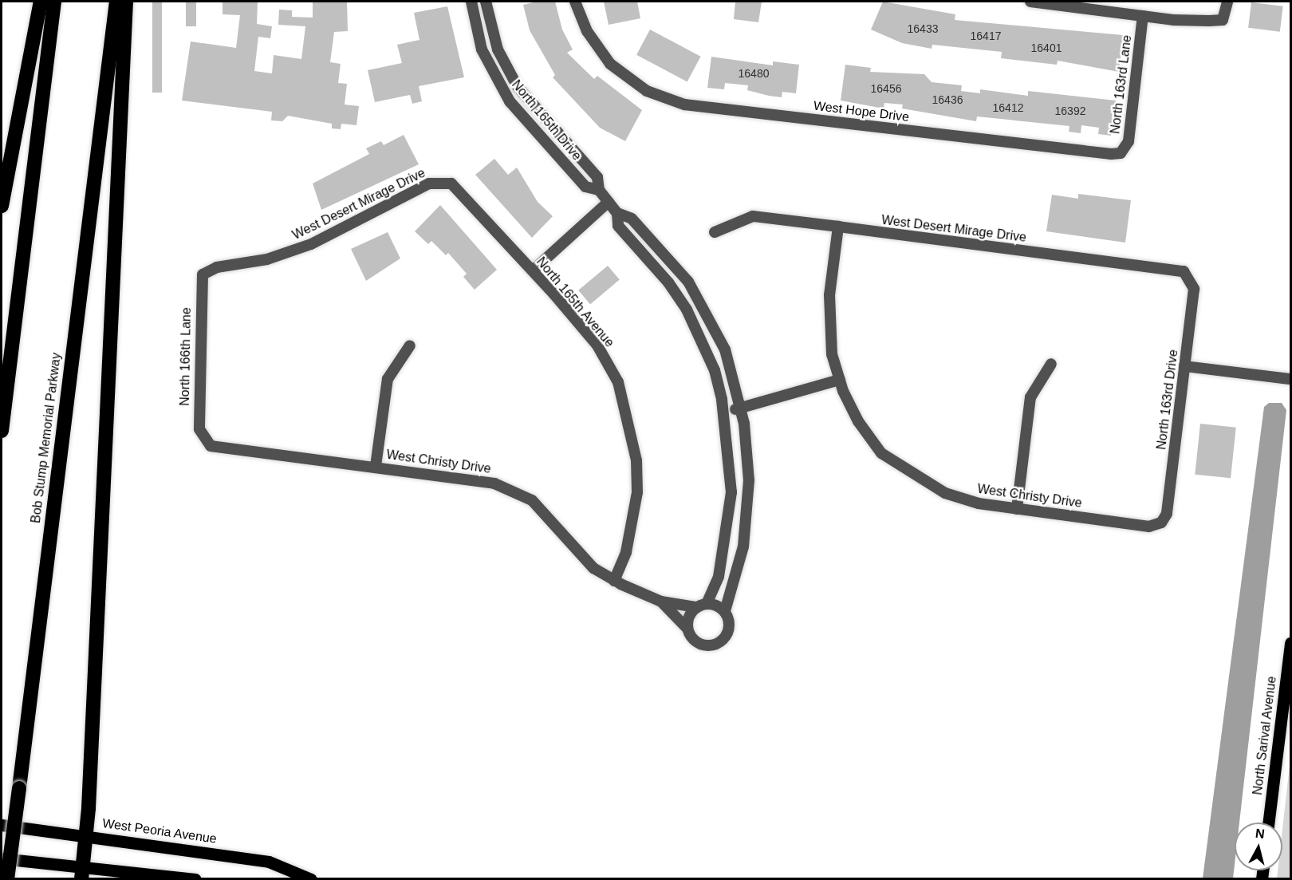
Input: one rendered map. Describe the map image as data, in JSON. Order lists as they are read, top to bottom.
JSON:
{
  "streets": {
    "highway": ["Bob Stump Memorial Parkway"],
    "main road": ["North Sarival Avenue", "West Peoria Avenue"],
    "street": [
      "North 163rd Lane",
      "West Hope Drive",
      "North 165th Drive",
      "West Desert Mirage Drive",
      "North 165th Avenue",
      "North 166th Lane",
      "North 163rd Drive",
      "West Christy Drive"
    ]
  },
  "crossings": [
    ["North 163rd Lane", "West Hope Drive"],
    ["West Desert Mirage Drive", "North 165th Avenue"],
    ["West Desert Mirage Drive", "North 166th Lane"],
    ["West Desert Mirage Drive", "North 163rd Drive"],
    ["West Desert Mirage Drive", "West Christy Drive"],
    ["North 165th Avenue", "West Christy Drive"],
    ["North 166th Lane", "West Christy Drive"],
    ["North 163rd Drive", "West Christy Drive"]
  ],
  "house_numbers": [
    "16433",
    "16417",
    "16401",
    "16480",
    "16456",
    "16436",
    "16412",
    "16392"
  ],
  "north": "top"
}
